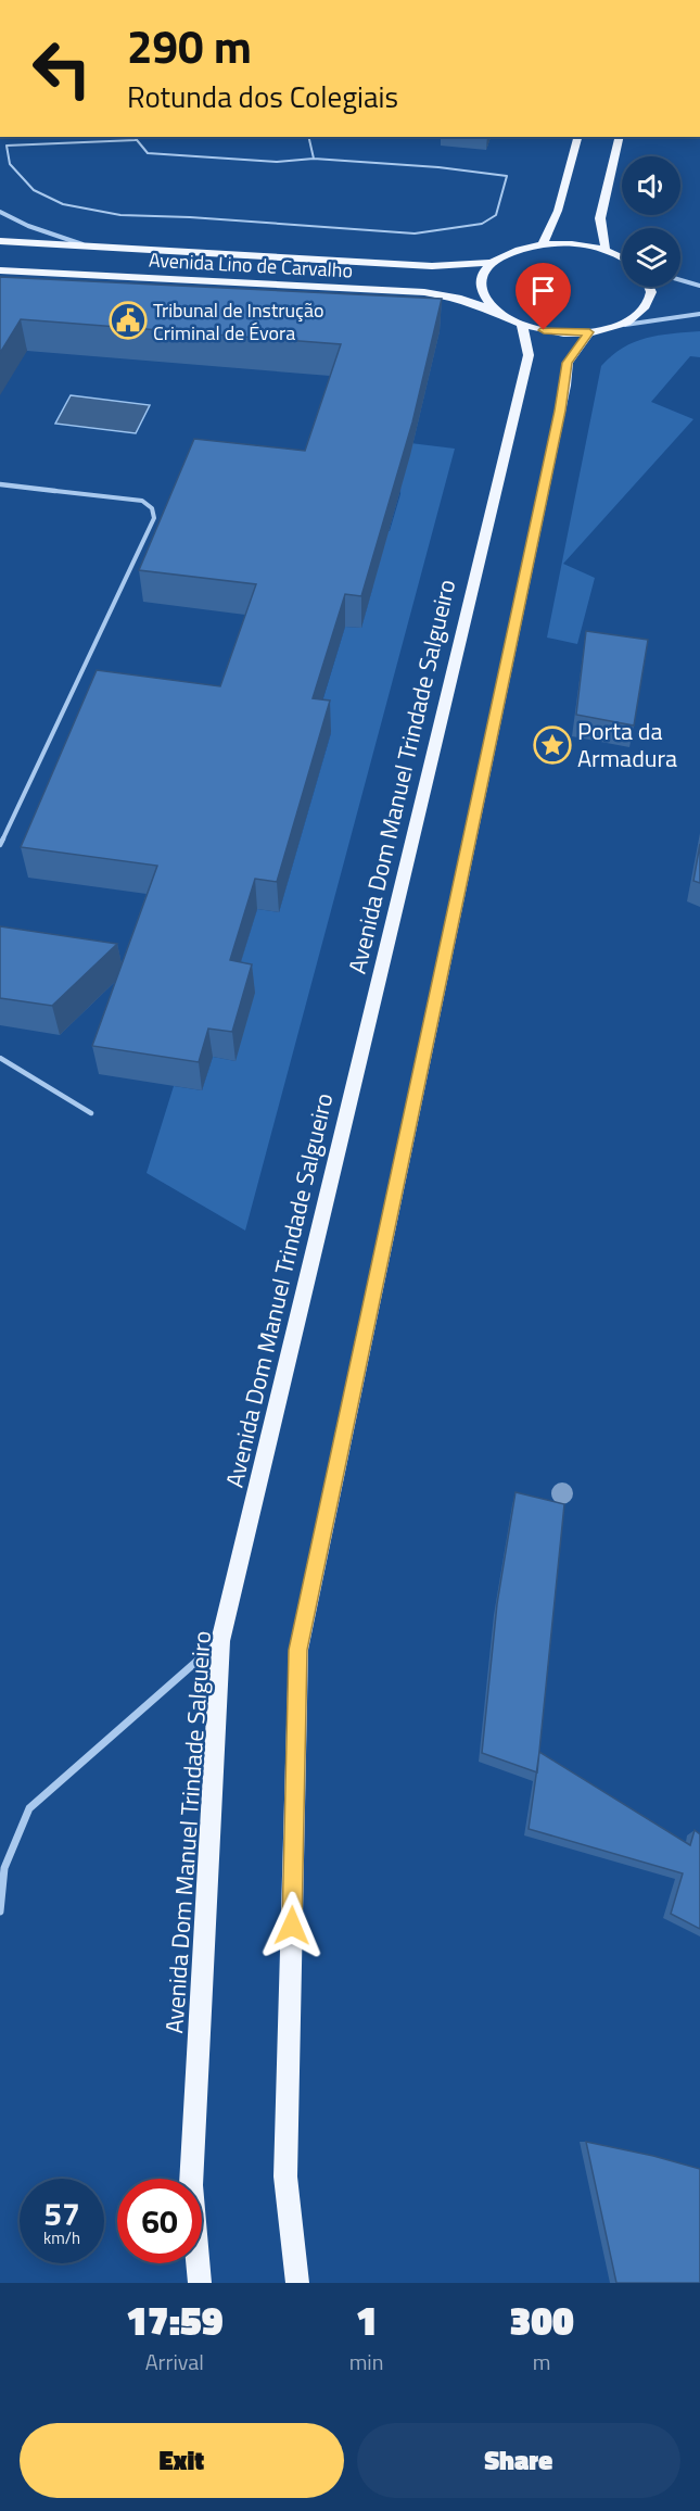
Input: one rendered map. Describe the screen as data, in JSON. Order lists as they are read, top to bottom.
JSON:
{
  "streets": {
    "main road": ["Avenida Lino de Carvalho", "Avenida Dom Manuel Trindade Salgueiro"]
  },
  "crossings": [
    ["Avenida Lino de Carvalho", "Avenida Dom Manuel Trindade Salgueiro"]
  ],
  "places": {
    "public building": ["Tribunal de Instrução Criminal de Évora"],
    "place": ["Porta da Armadura"]
  },
  "page": {
    "turn": ["290 m", "Rotunda dos Colegiais"],
    "speed": "57 km/h",
    "limit": "60",
    "eta": [
      "17:59",
      "Arrival",
      "1",
      "min",
      "300",
      "m"
    ],
    "buttons": ["Exit", "Share"]
  }
}
